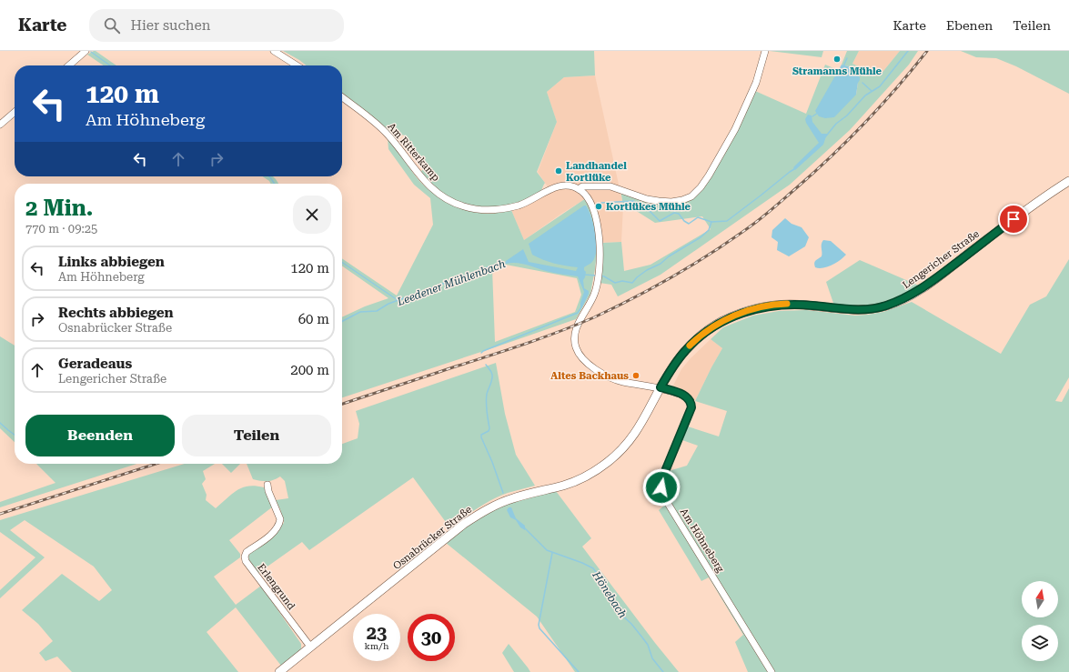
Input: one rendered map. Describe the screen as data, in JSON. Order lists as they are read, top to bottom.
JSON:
{
  "streets": {
    "main road": ["Lengericher Straße", "Osnabrücker Straße"],
    "street": ["Am Ritterkamp", "Am Höhneberg", "Erlengrund"]
  },
  "crossings": [
    ["Lengericher Straße", "Osnabrücker Straße"],
    ["Osnabrücker Straße", "Am Höhneberg"],
    ["Osnabrücker Straße", "Erlengrund"]
  ],
  "water": ["Leedener Mühlenbach", "Hönebach"],
  "places": [
    "Stramanns Mühle",
    "Landhandel Kortlüke",
    "Kortlükes Mühle",
    "Altes Backhaus"
  ],
  "north": "top",
  "page": {
    "header": "Karte",
    "search": "Hier suchen",
    "nav": ["Karte", "Ebenen", "Teilen"],
    "turn": ["120 m", "Am Höhneberg"],
    "heading": ["2 Min.", "770 m · 09:25"],
    "list": [
      {
        "name": "Links abbiegen",
        "note": "Am Höhneberg",
        "value": "120 m"
      },
      {
        "name": "Rechts abbiegen",
        "note": "Osnabrücker Straße",
        "value": "60 m"
      },
      {
        "name": "Geradeaus",
        "note": "Lengericher Straße",
        "value": "200 m"
      }
    ],
    "buttons": ["Beenden", "Teilen"],
    "speed": "23 km/h",
    "limit": "30"
  }
}
